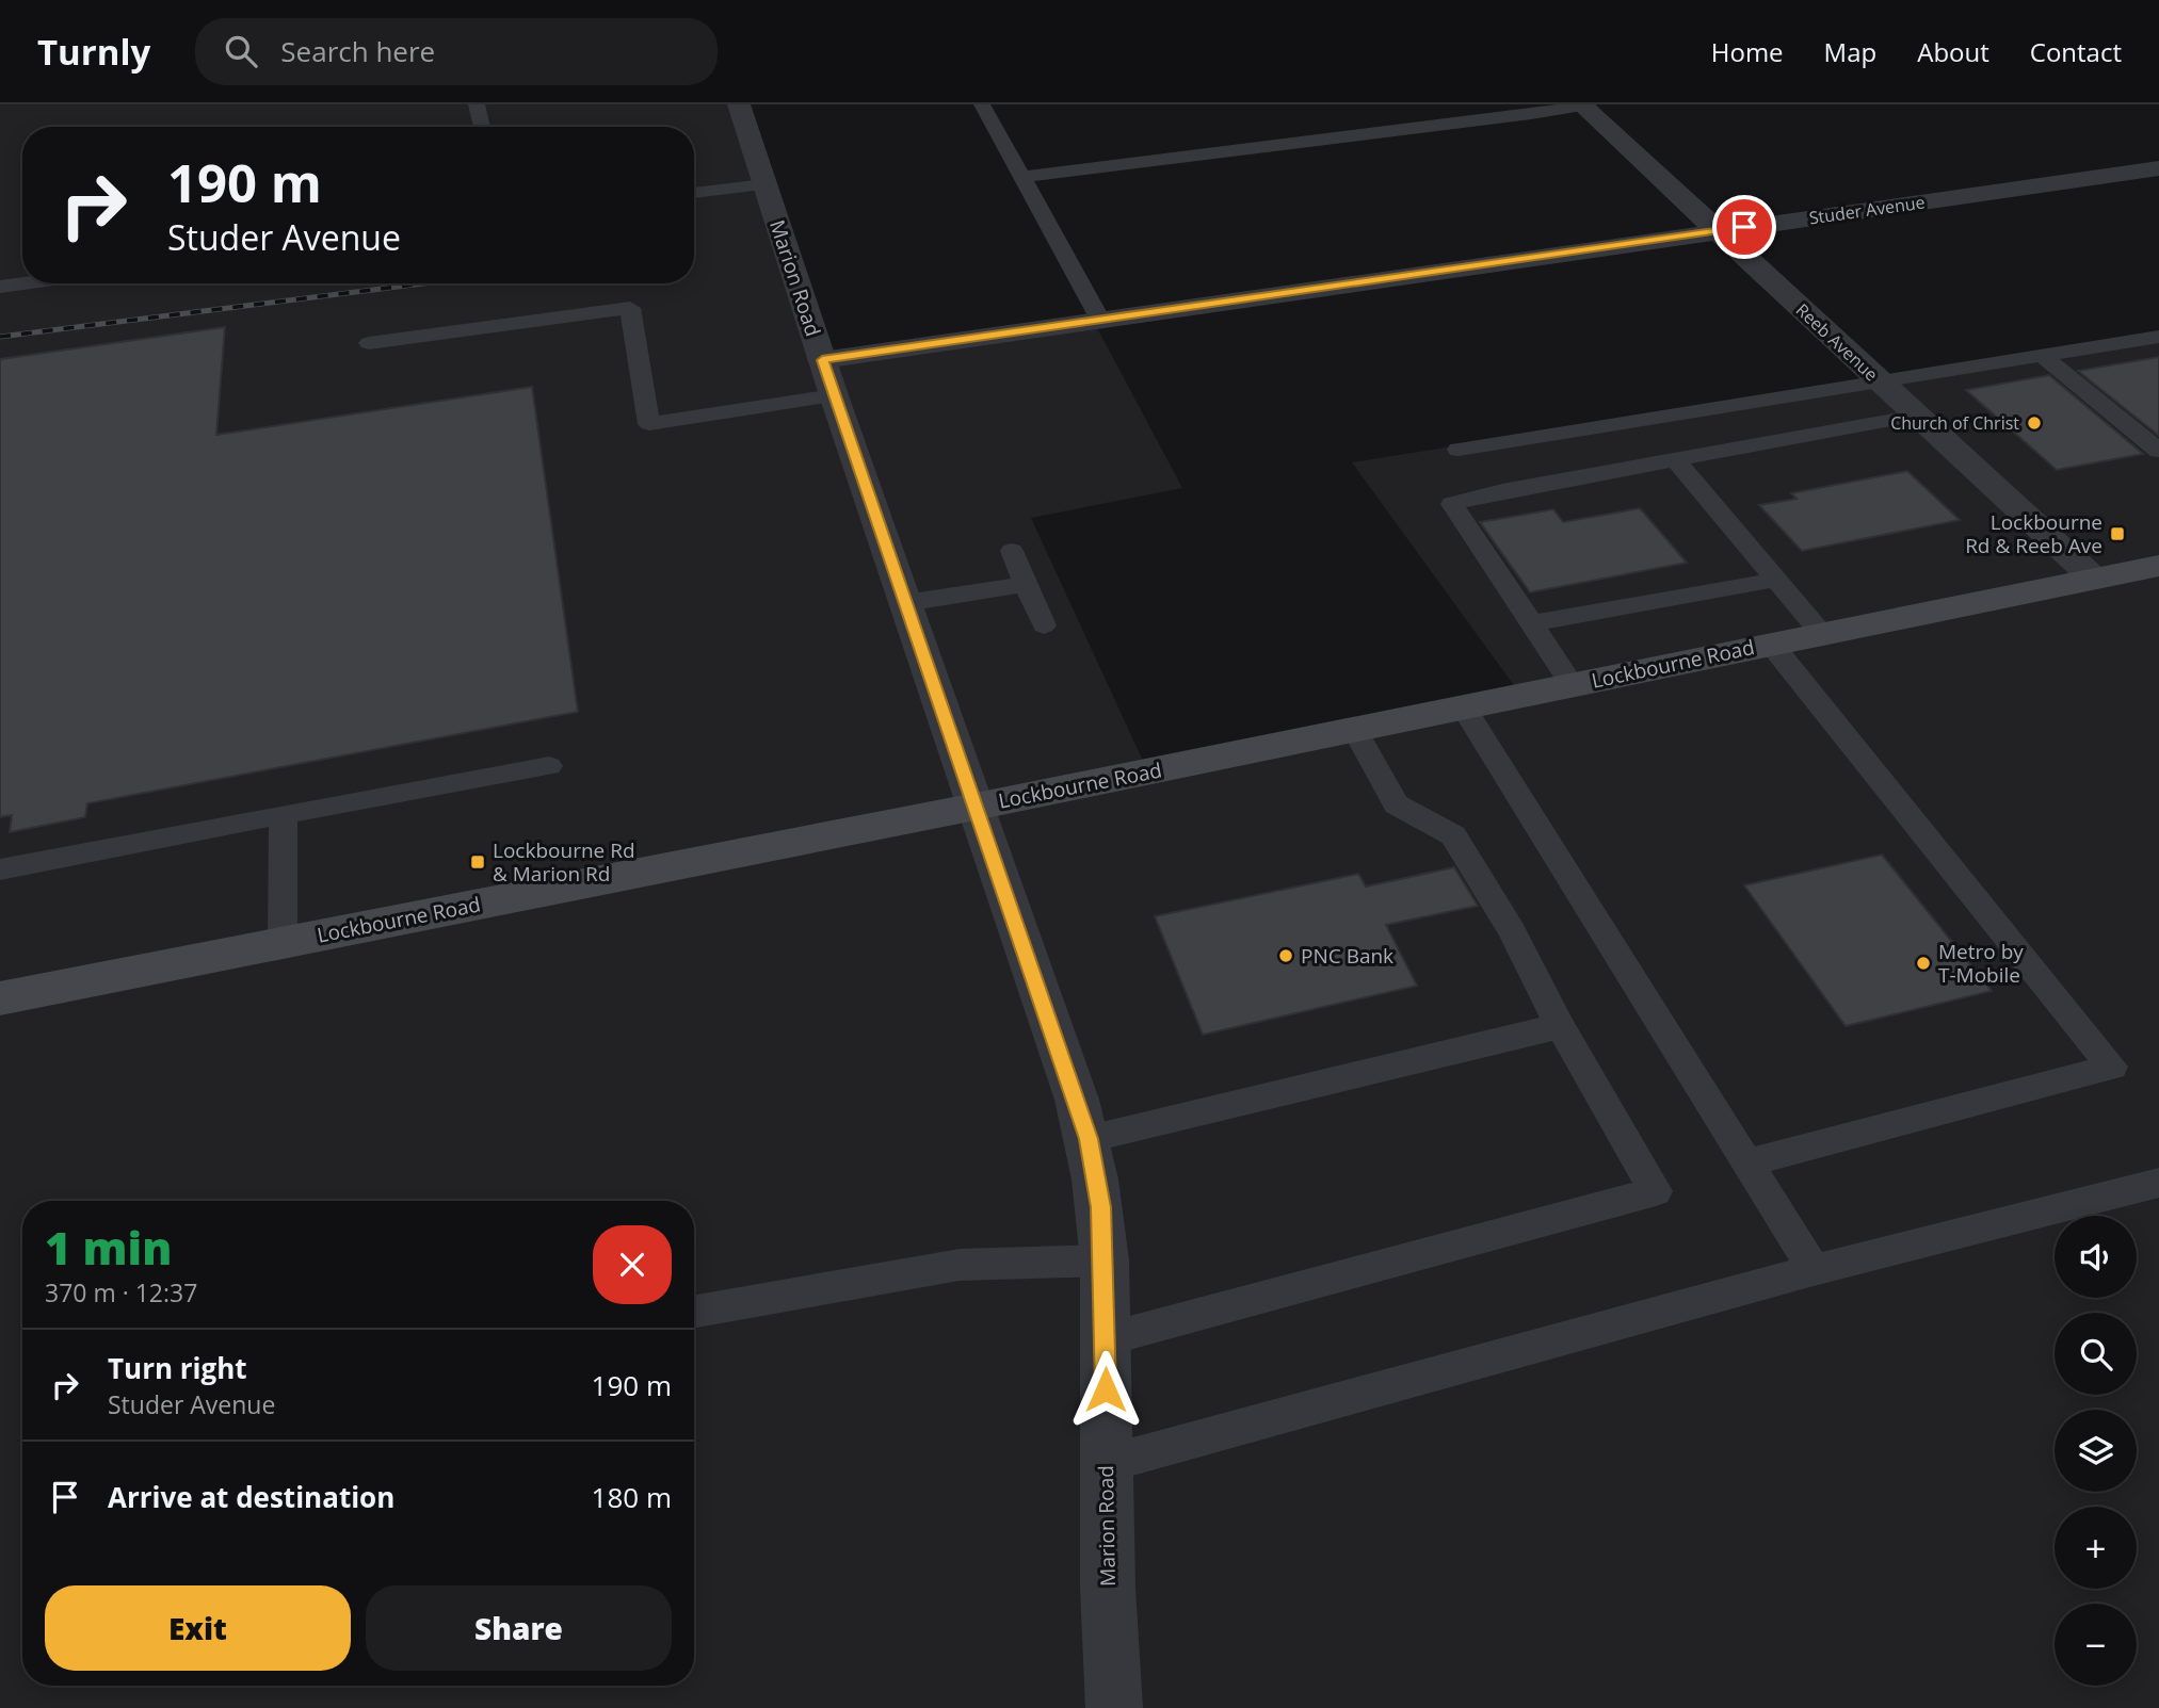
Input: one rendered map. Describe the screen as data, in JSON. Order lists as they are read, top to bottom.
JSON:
{
  "streets": {
    "main road": ["Lockbourne Road"],
    "street": ["Studer Avenue", "Marion Road", "Reeb Avenue"]
  },
  "crossings": [
    ["Studer Avenue", "Marion Road"],
    ["Studer Avenue", "Reeb Avenue"],
    ["Marion Road", "Lockbourne Road"],
    ["Reeb Avenue", "Lockbourne Road"]
  ],
  "places": {
    "other": ["Church of Christ", "PNC Bank", "Metro by T-Mobile"],
    "transit": ["Lockbourne Rd & Reeb Ave", "Lockbourne Rd & Marion Rd"]
  },
  "page": {
    "header": "Turnly",
    "search": "Search here",
    "nav": [
      "Home",
      "Map",
      "About",
      "Contact"
    ],
    "turn": ["190 m", "Studer Avenue"],
    "heading": ["1 min", "370 m · 12:37"],
    "map_buttons": ["+", "−"],
    "list": [
      {
        "name": "Turn right",
        "note": "Studer Avenue",
        "value": "190 m"
      },
      {
        "name": "Arrive at destination",
        "value": "180 m"
      }
    ],
    "buttons": ["Exit", "Share"]
  }
}
